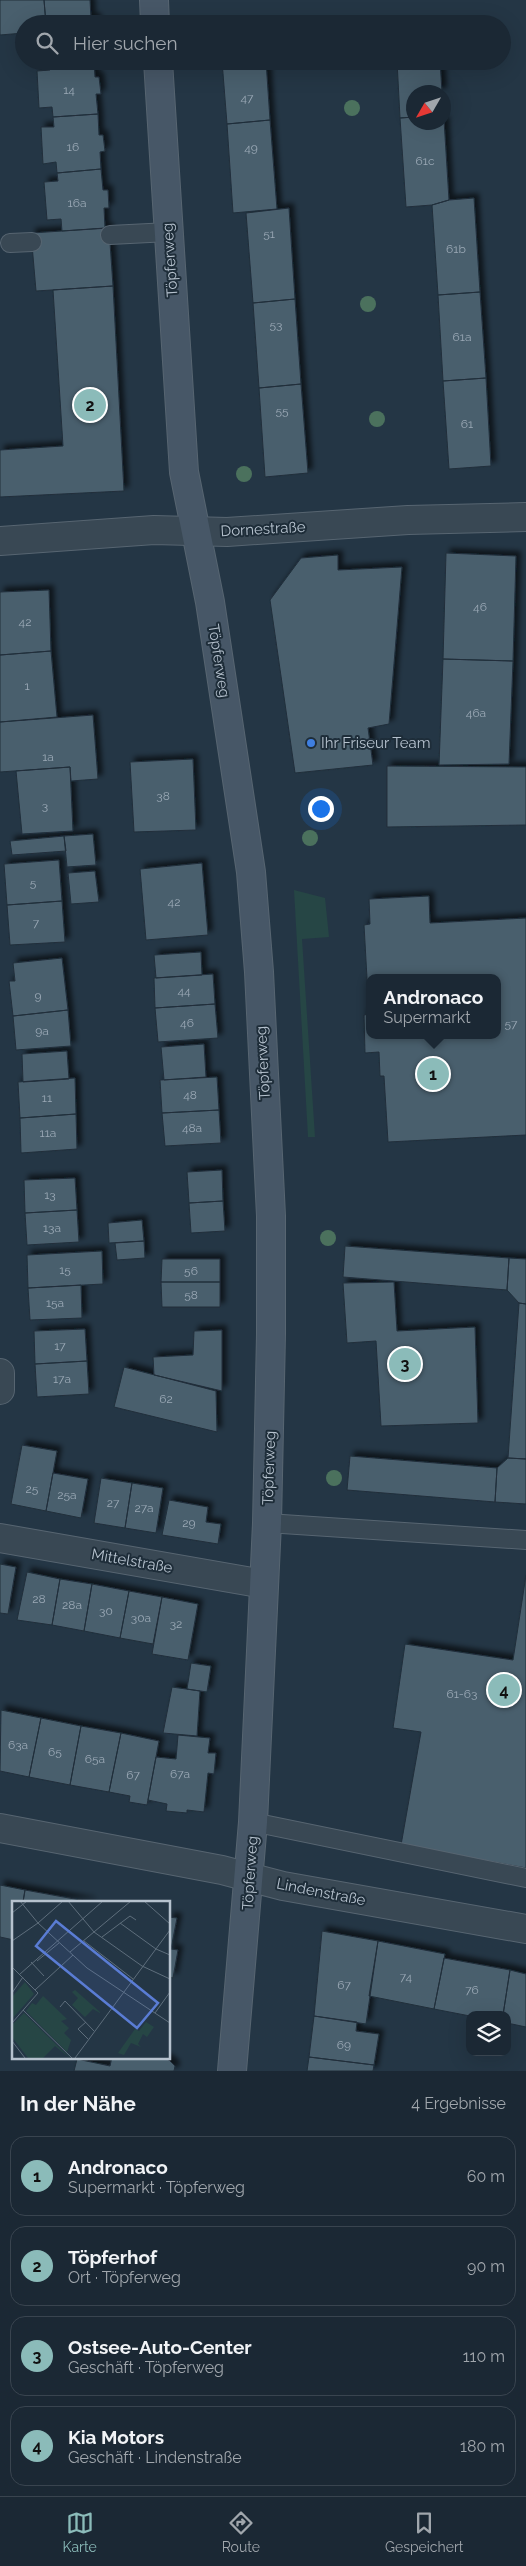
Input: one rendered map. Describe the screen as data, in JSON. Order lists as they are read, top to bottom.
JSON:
{
  "streets": {
    "main road": ["Töpferweg"],
    "street": ["Dornestraße", "Mittelstraße", "Lindenstraße"]
  },
  "crossings": [
    ["Töpferweg", "Dornestraße"],
    ["Töpferweg", "Mittelstraße"],
    ["Töpferweg", "Lindenstraße"]
  ],
  "places": ["Ihr Friseur Team"],
  "house_numbers": [
    "14",
    "47",
    "16",
    "49",
    "61c",
    "16a",
    "51",
    "61b",
    "53",
    "61a",
    "55",
    "61",
    "46",
    "42",
    "1",
    "46a",
    "1a",
    "38",
    "3",
    "5",
    "42",
    "7",
    "44",
    "9",
    "46",
    "57",
    "9a",
    "48",
    "11",
    "48a",
    "11a",
    "13",
    "13a",
    "15",
    "56",
    "58",
    "15a",
    "17",
    "17a",
    "62",
    "25",
    "25a",
    "27",
    "27a",
    "29",
    "28",
    "28a",
    "30",
    "30a",
    "32",
    "61-63",
    "63a",
    "65",
    "65a",
    "67a",
    "67",
    "74",
    "67",
    "76",
    "69"
  ],
  "north": "bottom left",
  "page": {
    "search": "Hier suchen",
    "pins": [
      "2",
      "1",
      "3",
      "4"
    ],
    "popup": ["Andronaco", "Supermarkt"],
    "heading": ["In der Nähe", "4 Ergebnisse"],
    "list": [
      {
        "mark": "1",
        "name": "Andronaco",
        "note": "Supermarkt · Töpferweg",
        "value": "60 m"
      },
      {
        "mark": "2",
        "name": "Töpferhof",
        "note": "Ort · Töpferweg",
        "value": "90 m"
      },
      {
        "mark": "3",
        "name": "Ostsee-Auto-Center",
        "note": "Geschäft · Töpferweg",
        "value": "110 m"
      },
      {
        "mark": "4",
        "name": "Kia Motors",
        "note": "Geschäft · Lindenstraße",
        "value": "180 m"
      }
    ],
    "nav": ["Karte", "Route", "Gespeichert"]
  }
}
